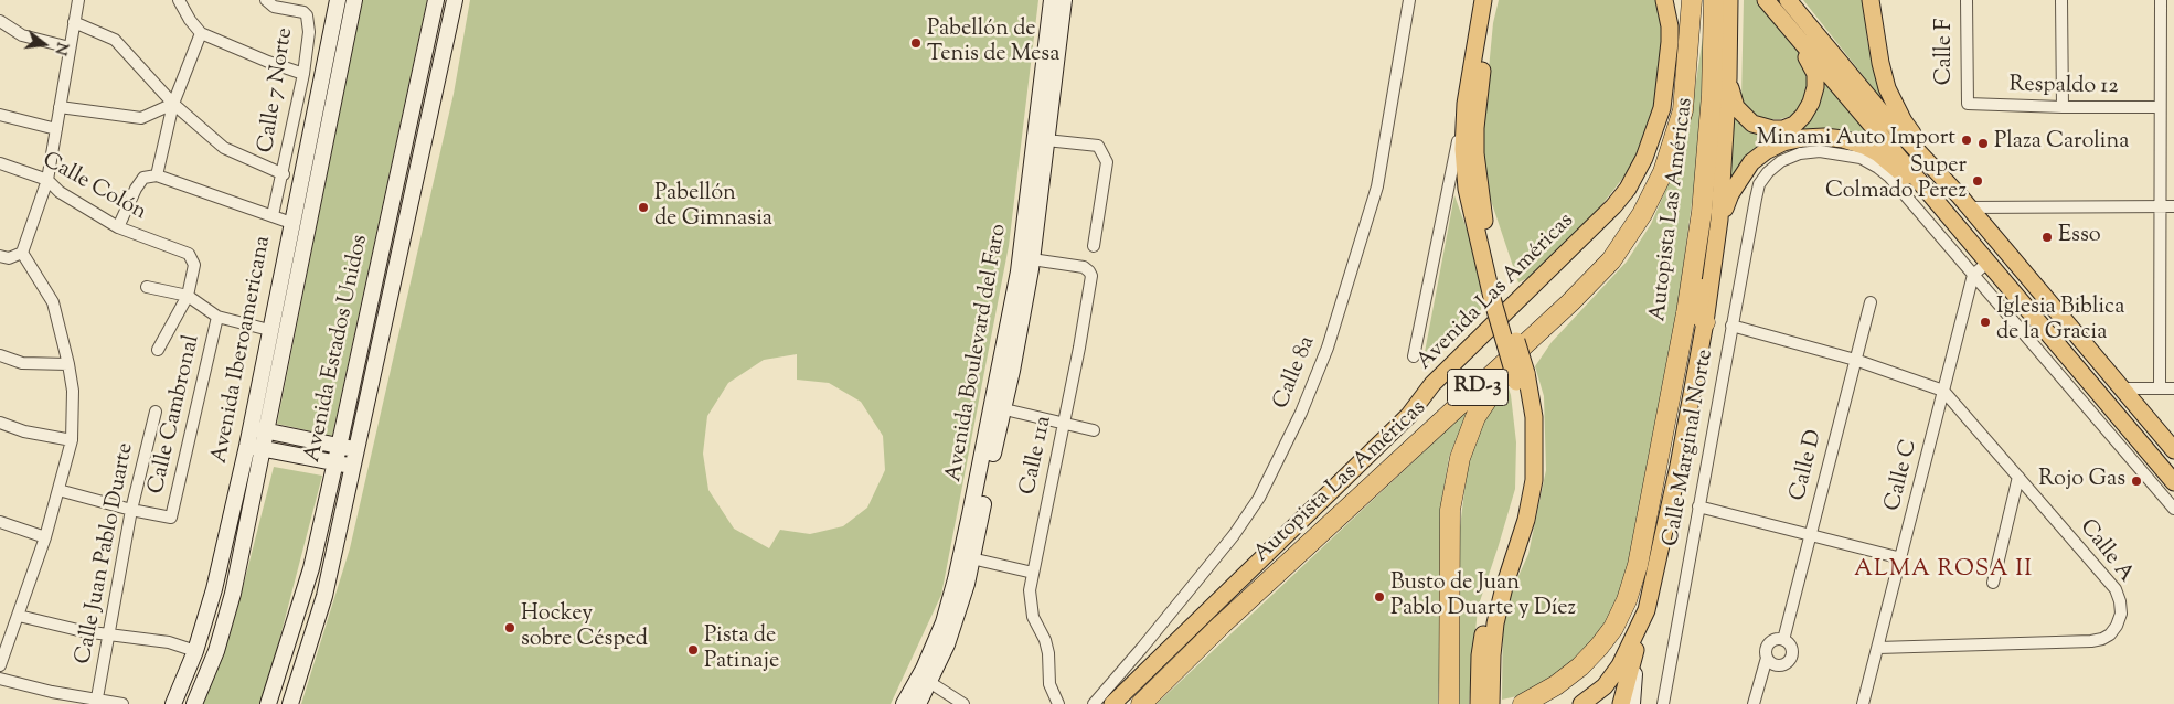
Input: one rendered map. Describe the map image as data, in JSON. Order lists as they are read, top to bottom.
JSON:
{
  "streets": {
    "highway": ["Autopista Las Américas", "RD-3"],
    "main road": ["Avenida Las Américas"],
    "street": [
      "Calle F",
      "Respaldo 12",
      "Calle 7 Norte",
      "Calle Colón",
      "Avenida Estados Unidos",
      "Avenida Iberoamericana",
      "Avenida Boulevard del Faro",
      "Calle 8a",
      "Calle Cambronal",
      "Calle Marginal Norte",
      "Calle 11a",
      "Calle D",
      "Calle C",
      "Calle A",
      "Calle Juan Pablo Duarte"
    ]
  },
  "crossings": [
    ["Calle F", "Respaldo 12"],
    ["Avenida Boulevard del Faro", "Calle 11a"],
    ["Calle Cambronal", "Calle Juan Pablo Duarte"],
    ["Calle Marginal Norte", "Calle C"],
    ["Calle Marginal Norte", "Calle A"],
    ["Calle D", "Calle A"],
    ["Calle C", "Calle A"]
  ],
  "districts": ["ALMA ROSA II"],
  "places": [
    "Pabellón de Tenis de Mesa",
    "Minami Auto Import",
    "Plaza Carolina",
    "Super Colmado Perez",
    "Pabellón de Gimnasia",
    "Esso",
    "Iglesia Biblica de la Gracia",
    "Rojo Gas",
    "Busto de Juan Pablo Duarte y Díez",
    "Hockey sobre Césped",
    "Pista de Patinaje"
  ],
  "north": "right"
}
